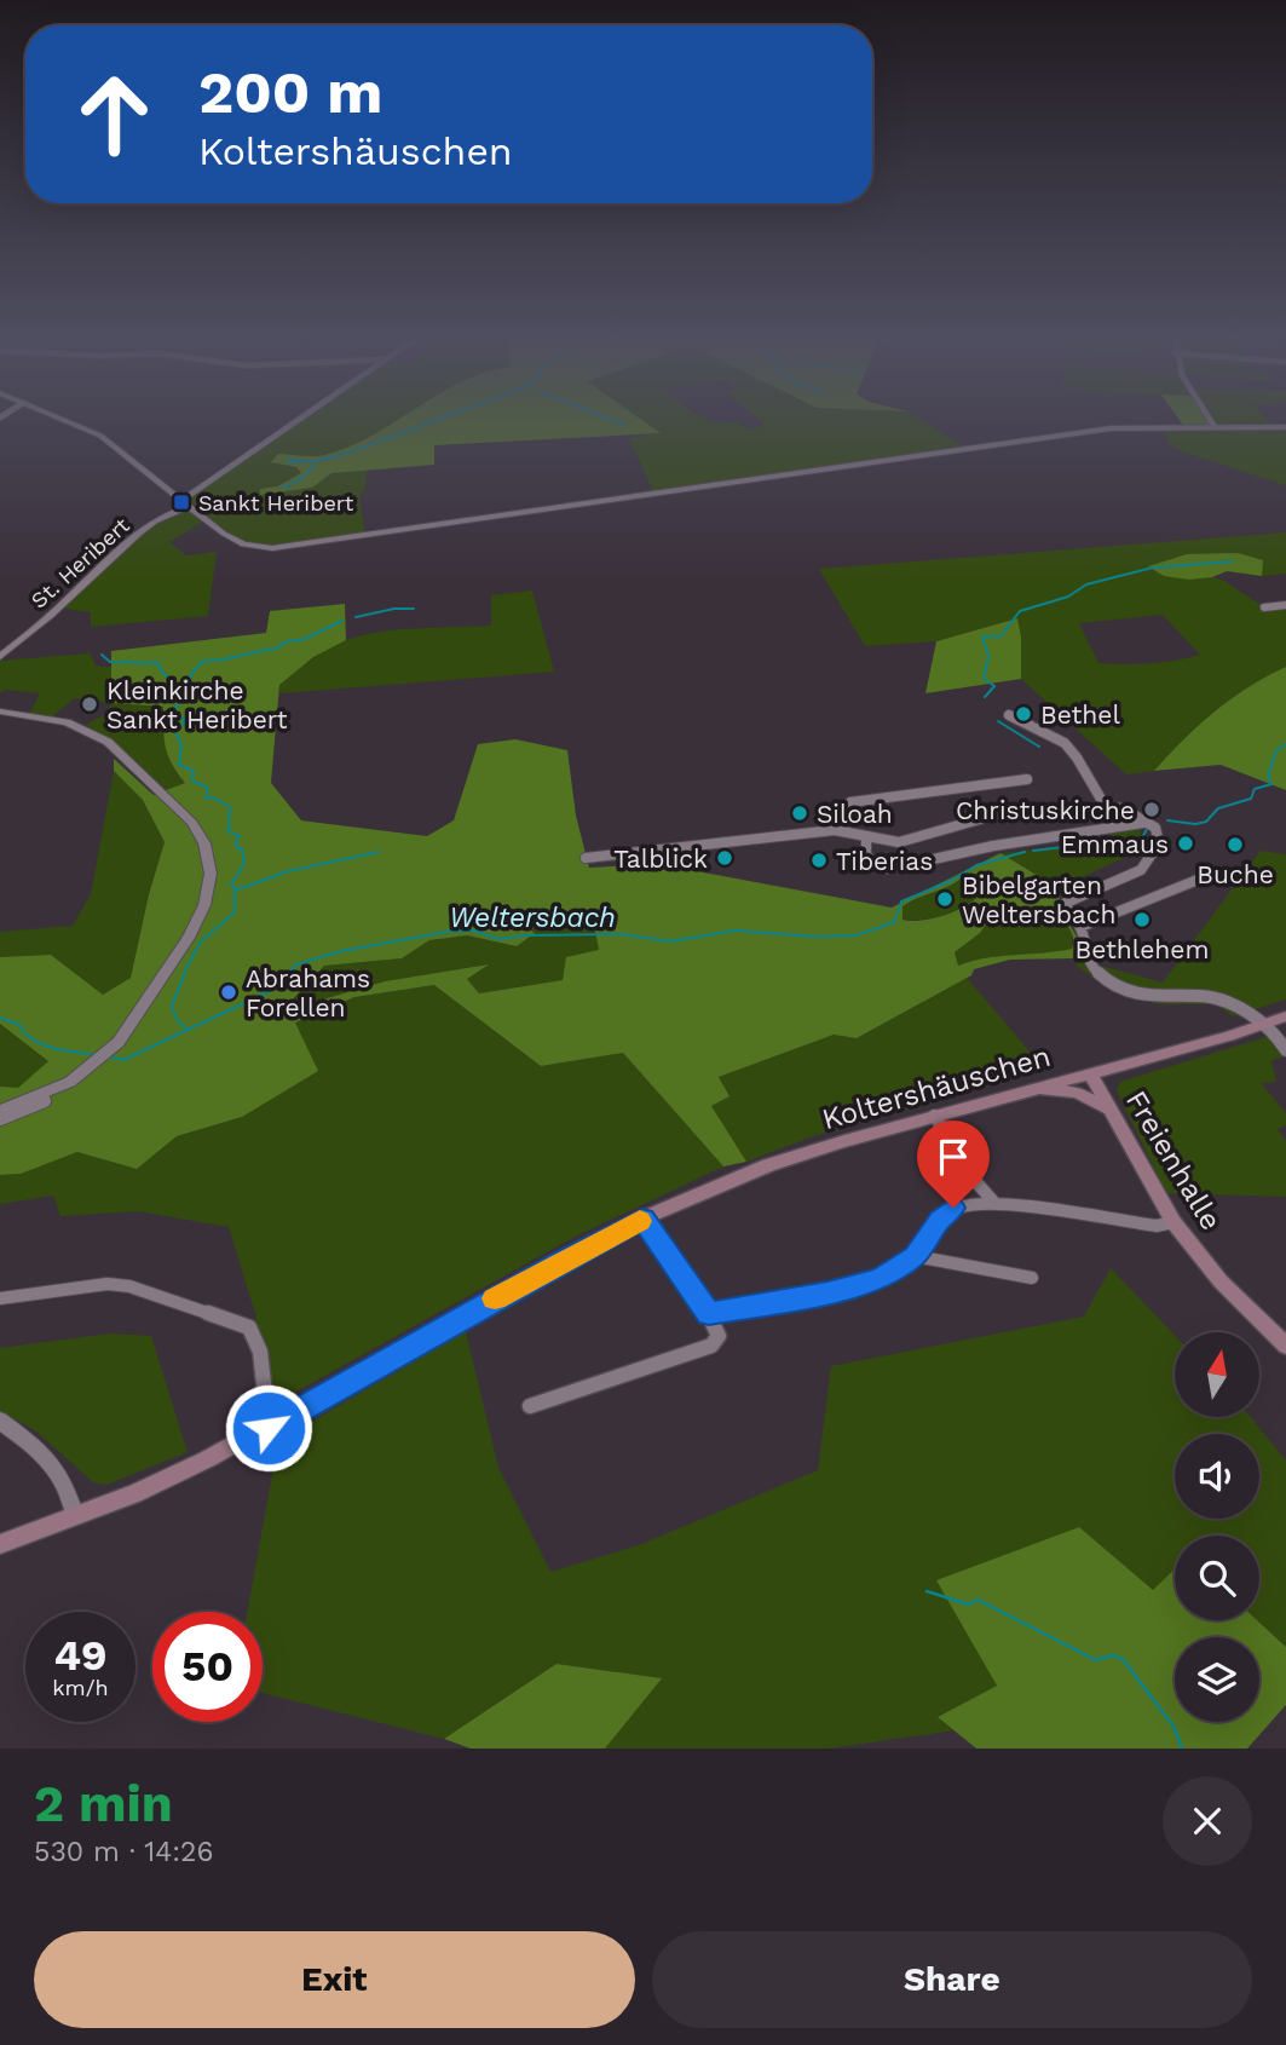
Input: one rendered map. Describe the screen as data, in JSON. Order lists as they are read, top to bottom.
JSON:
{
  "streets": {
    "main road": ["Koltershäuschen", "Freienhalle"],
    "street": ["St. Heribert"]
  },
  "crossings": [
    ["Koltershäuschen", "Freienhalle"]
  ],
  "water": ["Weltersbach"],
  "places": {
    "transit": ["Sankt Heribert"],
    "other": [
      "Kleinkirche Sankt Heribert",
      "Bethel",
      "Christuskirche",
      "Siloah",
      "Emmaus",
      "Buche",
      "Talblick",
      "Tiberias",
      "Bibelgarten Weltersbach",
      "Bethlehem",
      "Abrahams Forellen"
    ]
  },
  "north": "top",
  "page": {
    "turn": ["200 m", "Koltershäuschen"],
    "speed": "49 km/h",
    "limit": "50",
    "heading": ["2 min", "530 m · 14:26"],
    "buttons": ["Exit", "Share"]
  }
}
